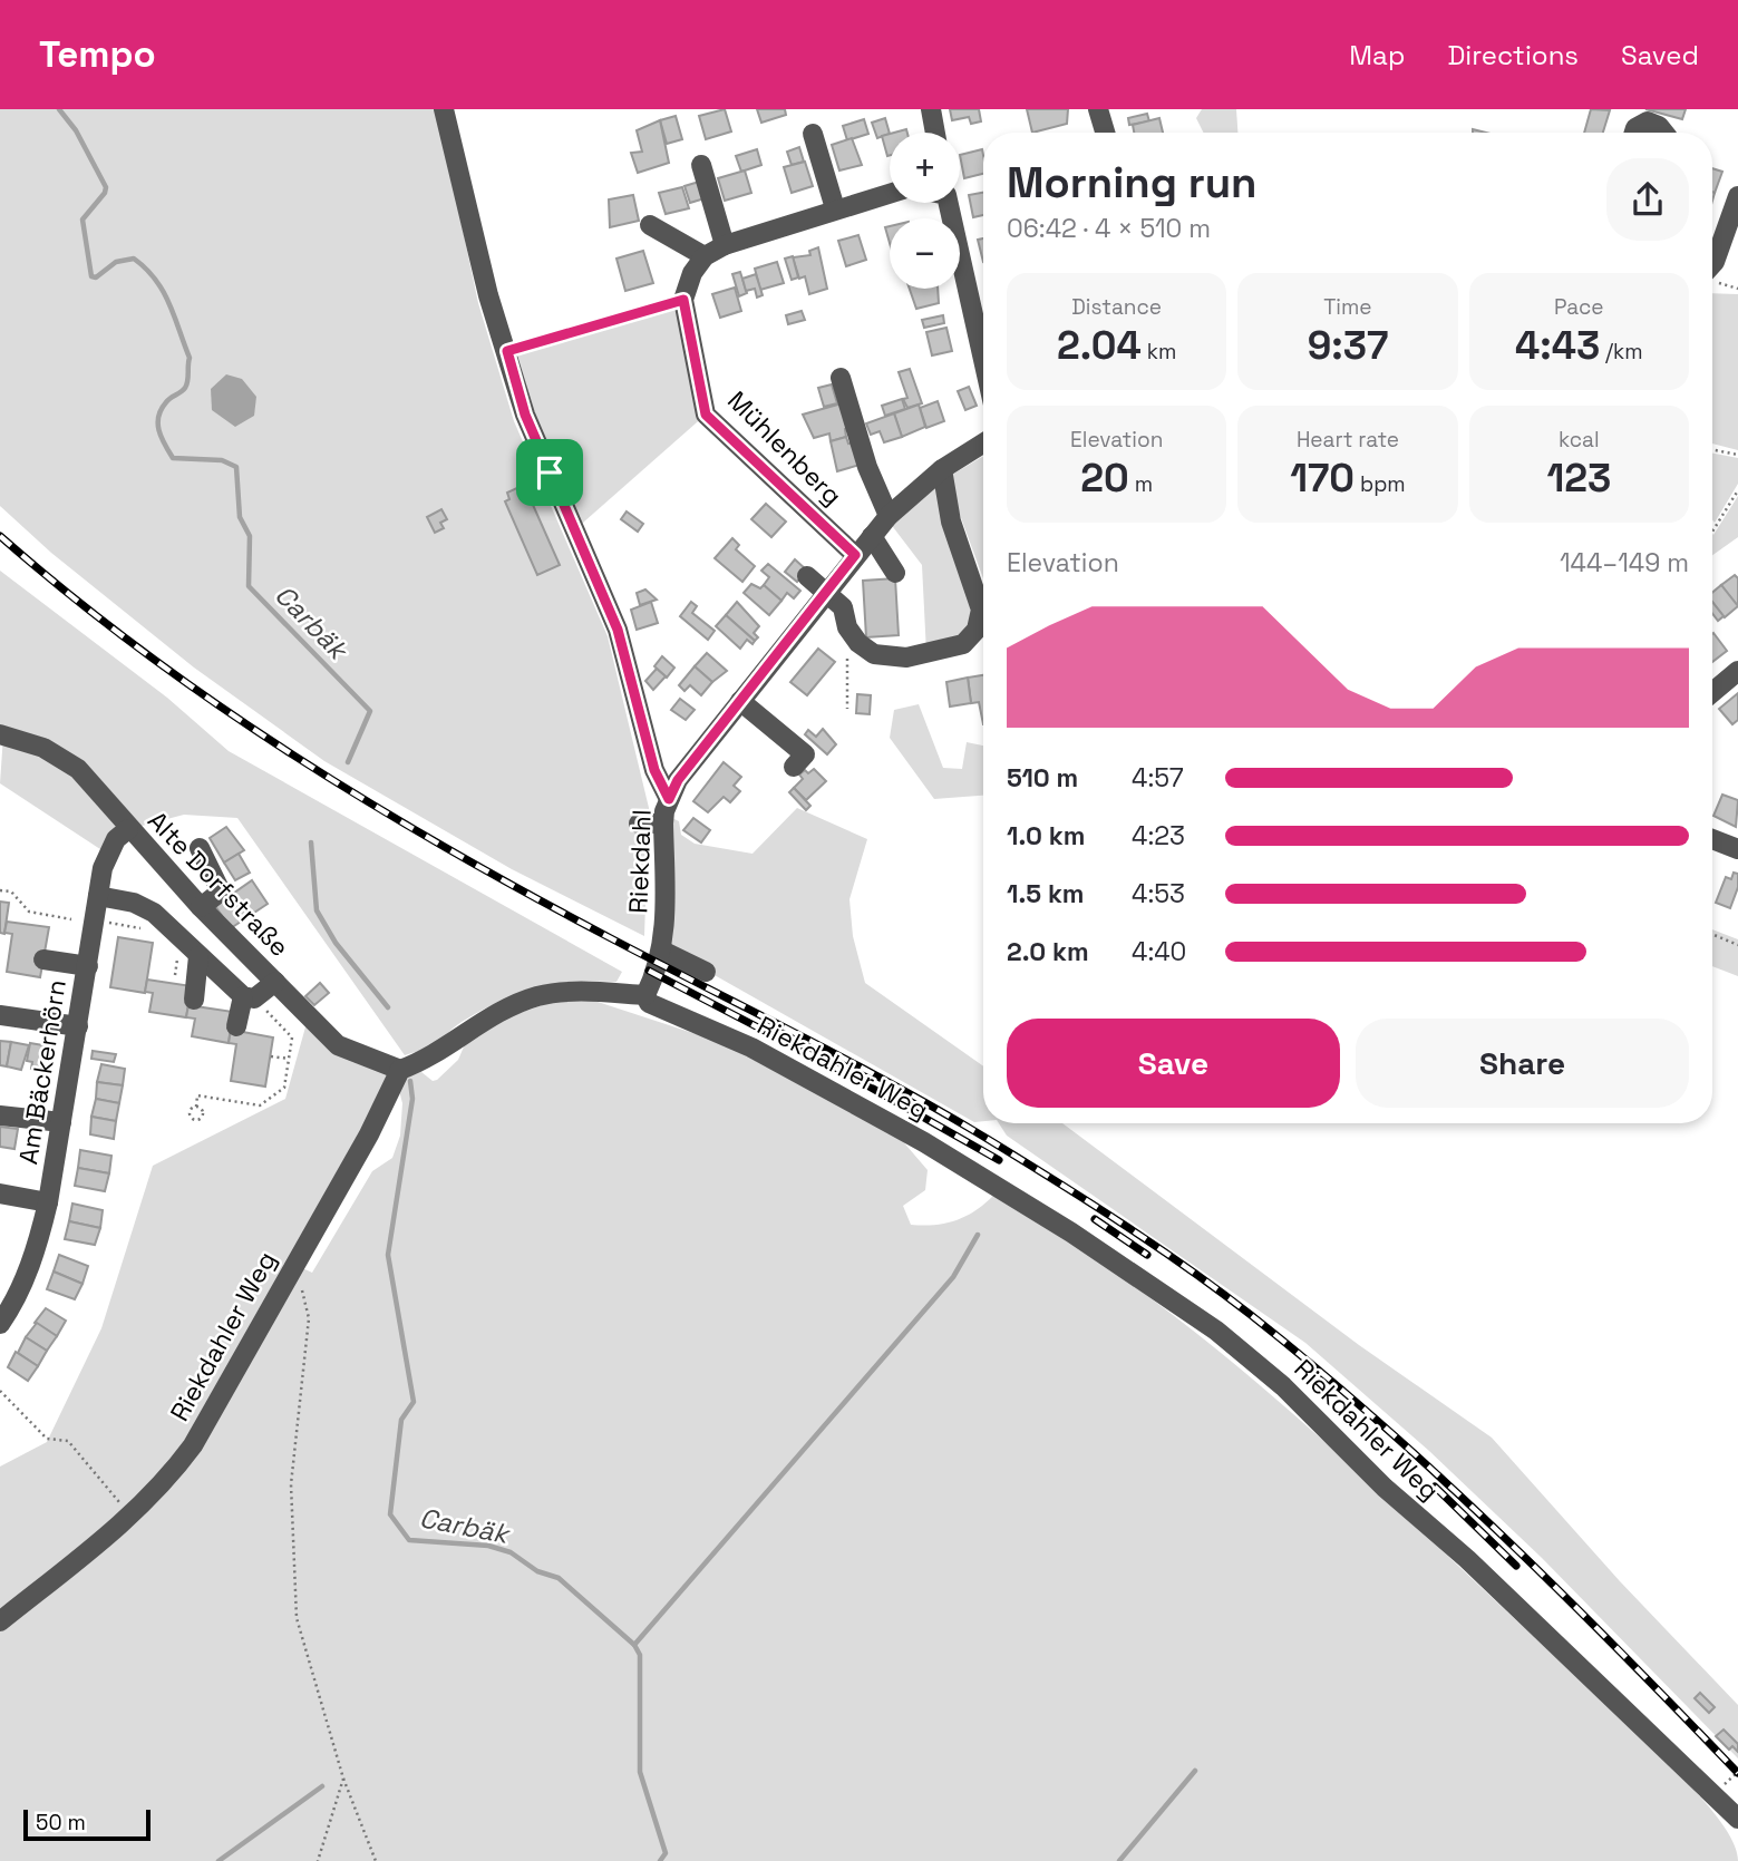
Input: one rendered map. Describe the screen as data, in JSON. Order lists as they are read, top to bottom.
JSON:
{
  "streets": {
    "street": [
      "Mühlenberg",
      "Riekdahl",
      "Alte Dorfstraße",
      "Riekdahler Weg",
      "Am Bäckerhörn"
    ]
  },
  "crossings": [
    ["Mühlenberg", "Riekdahl"],
    ["Riekdahl", "Riekdahler Weg"],
    ["Alte Dorfstraße", "Riekdahler Weg"],
    ["Alte Dorfstraße", "Am Bäckerhörn"]
  ],
  "water": ["Carbäk"],
  "scale_bar": "50 m",
  "page": {
    "header": "Tempo",
    "nav": ["Map", "Directions", "Saved"],
    "map_buttons": ["+", "−"],
    "heading": ["Morning run", "06:42 · 4 × 510 m"],
    "stats": [
      ["Distance", "2.04 km"],
      ["Time", "9:37"],
      ["Pace", "4:43 /km"],
      ["Elevation", "20 m"],
      ["Heart rate", "170 bpm"],
      ["kcal", "123"]
    ],
    "chart": ["Elevation", "144–149 m"],
    "list": [
      {
        "name": "510 m",
        "note": "4:57"
      },
      {
        "name": "1.0 km",
        "note": "4:23"
      },
      {
        "name": "1.5 km",
        "note": "4:53"
      },
      {
        "name": "2.0 km",
        "note": "4:40"
      }
    ],
    "buttons": ["Save", "Share"],
    "scale": "50 m"
  }
}
